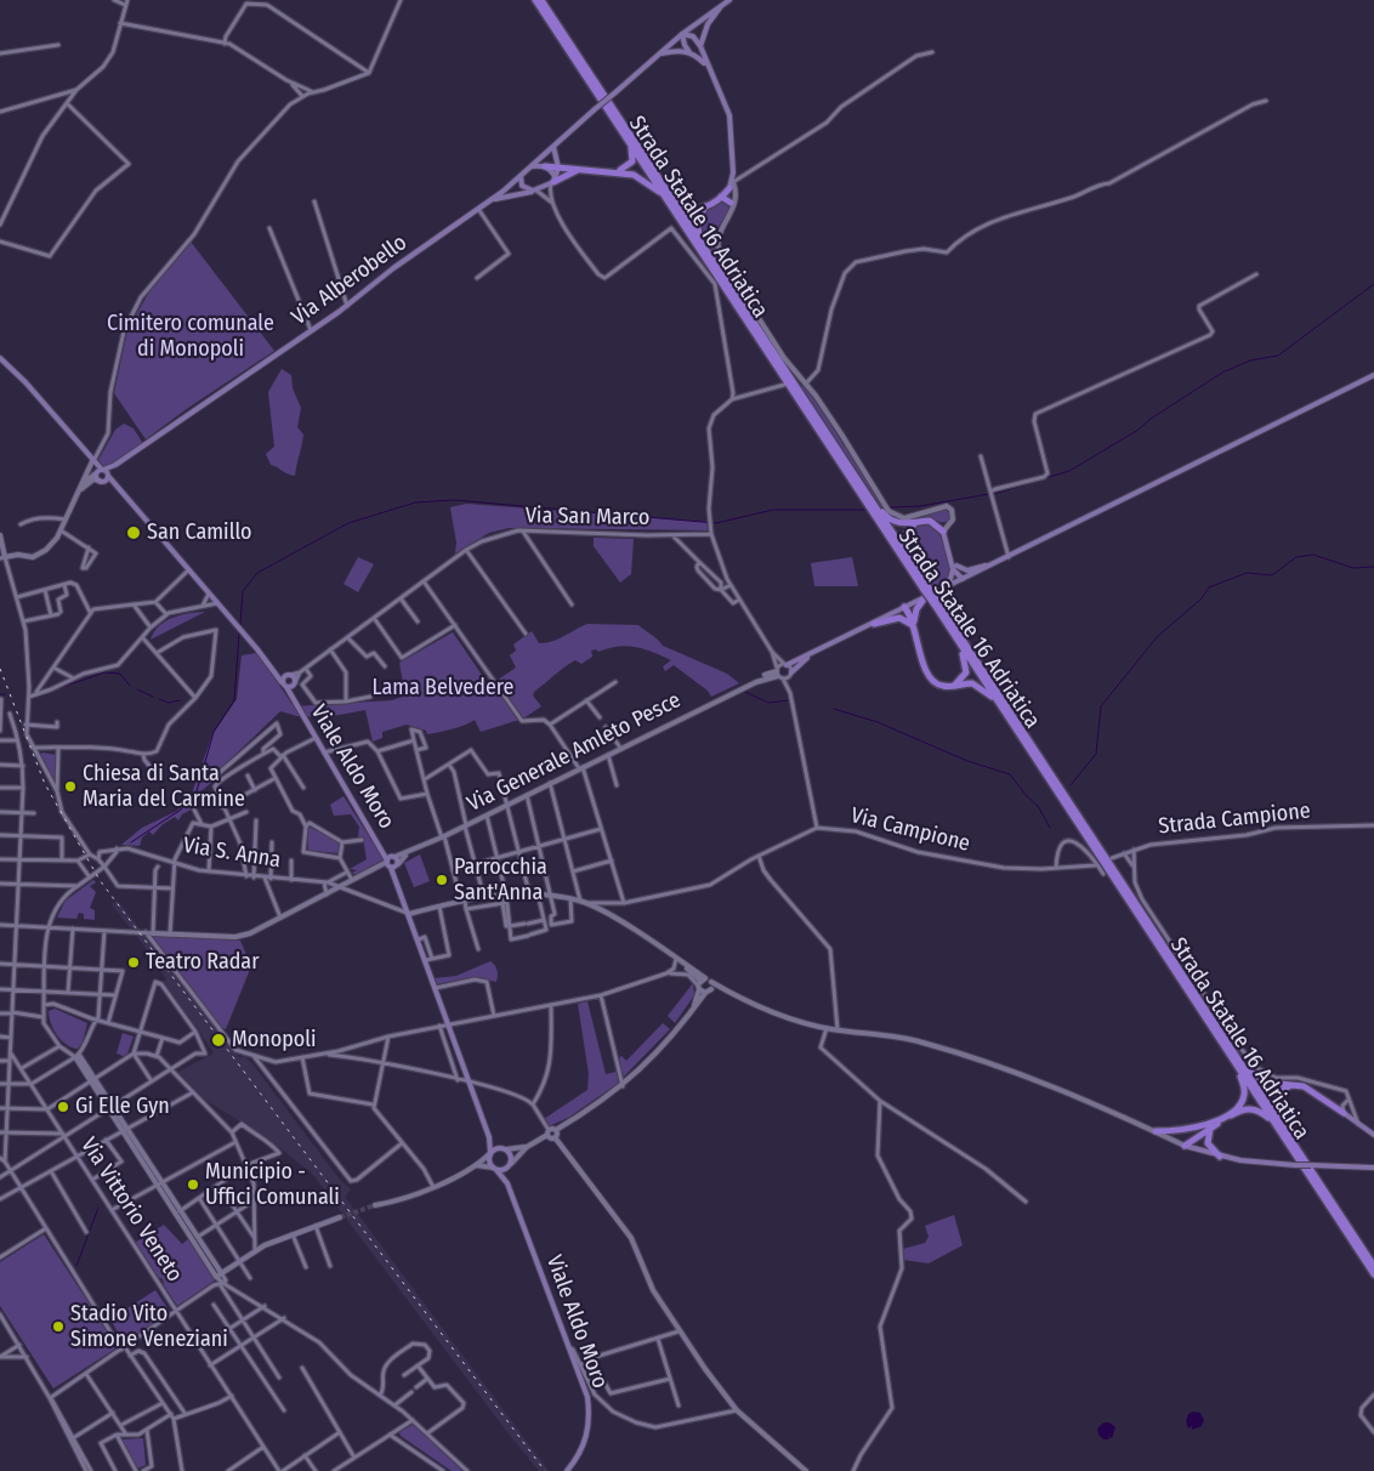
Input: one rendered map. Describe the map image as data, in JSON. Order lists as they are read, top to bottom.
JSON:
{
  "streets": {
    "highway": ["Strada Statale 16 Adriatica"],
    "main road": ["Via Alberobello", "Viale Aldo Moro"],
    "street": [
      "Via San Marco",
      "Via Generale Amleto Pesce",
      "Strada Campione",
      "Via Campione",
      "Via S. Anna",
      "Via Vittorio Veneto"
    ]
  },
  "crossings": [
    ["Via San Marco", "Viale Aldo Moro"],
    ["Via Generale Amleto Pesce", "Viale Aldo Moro"],
    ["Viale Aldo Moro", "Via S. Anna"]
  ],
  "parks": ["Cimitero comunale di Monopoli", "Lama Belvedere"],
  "places": [
    "San Camillo",
    "Chiesa di Santa Maria del Carmine",
    "Parrocchia Sant'Anna",
    "Teatro Radar",
    "Monopoli",
    "Gi Elle Gyn",
    "Municipio - Uffici Comunali",
    "Stadio Vito Simone Veneziani"
  ]
}
